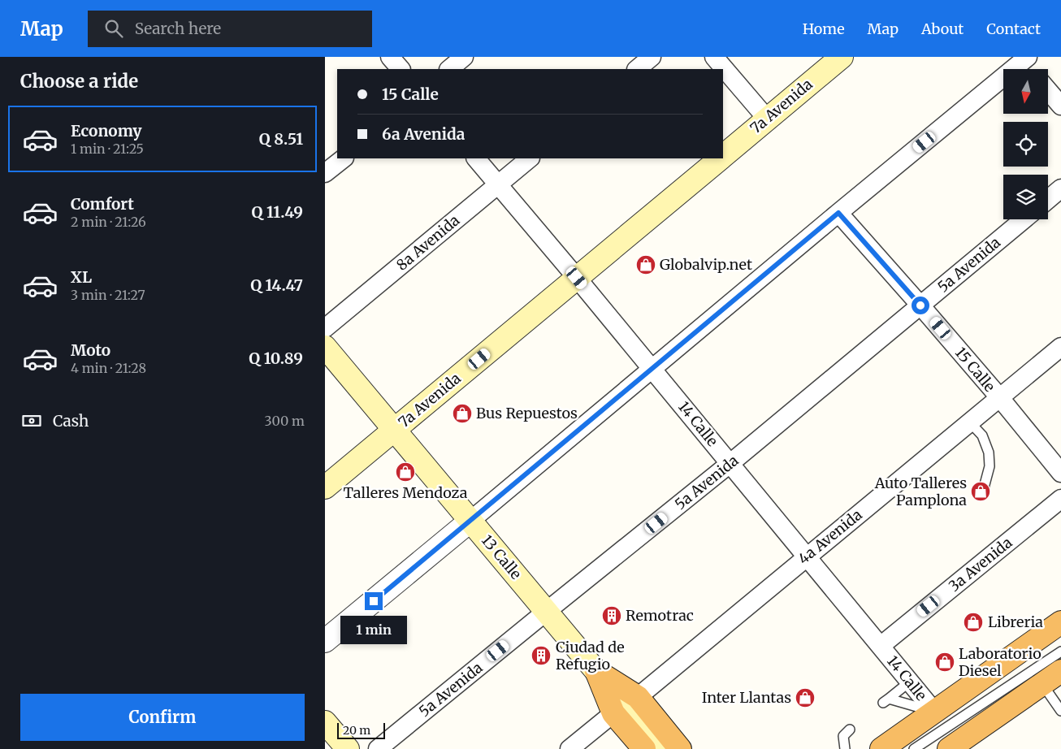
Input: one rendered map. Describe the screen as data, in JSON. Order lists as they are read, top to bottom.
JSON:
{
  "streets": {
    "main road": ["7a Avenida", "13 Calle"],
    "street": [
      "8a Avenida",
      "5a Avenida",
      "15 Calle",
      "14 Calle",
      "4a Avenida",
      "3a Avenida"
    ]
  },
  "crossings": [
    ["7a Avenida", "14 Calle"],
    ["7a Avenida", "13 Calle"],
    ["8a Avenida", "14 Calle"],
    ["5a Avenida", "15 Calle"],
    ["5a Avenida", "14 Calle"],
    ["5a Avenida", "13 Calle"],
    ["15 Calle", "4a Avenida"],
    ["14 Calle", "4a Avenida"],
    ["14 Calle", "3a Avenida"]
  ],
  "places": {
    "shop": [
      "Globalvip.net",
      "Bus Repuestos",
      "Talleres Mendoza",
      "Auto Talleres Pamplona",
      "Libreria",
      "Laboratorio Diesel",
      "Inter Llantas"
    ],
    "building": ["Remotrac", "Ciudad de Refugio"]
  },
  "scale_bar": "20 m",
  "north": "bottom",
  "page": {
    "header": "Map",
    "search": "Search here",
    "nav": [
      "Home",
      "Map",
      "About",
      "Contact"
    ],
    "heading": "Choose a ride",
    "banner": ["15 Calle", "6a Avenida"],
    "list": [
      {
        "name": "Economy",
        "note": "1 min · 21:25",
        "value": "Q 8.51"
      },
      {
        "name": "Comfort",
        "note": "2 min · 21:26",
        "value": "Q 11.49"
      },
      {
        "name": "XL",
        "note": "3 min · 21:27",
        "value": "Q 14.47"
      },
      {
        "name": "Moto",
        "note": "4 min · 21:28",
        "value": "Q 10.89"
      }
    ],
    "pay": ["Cash", "300 m"],
    "bubble": "1 min",
    "buttons": "Confirm",
    "scale": "20 m"
  }
}
